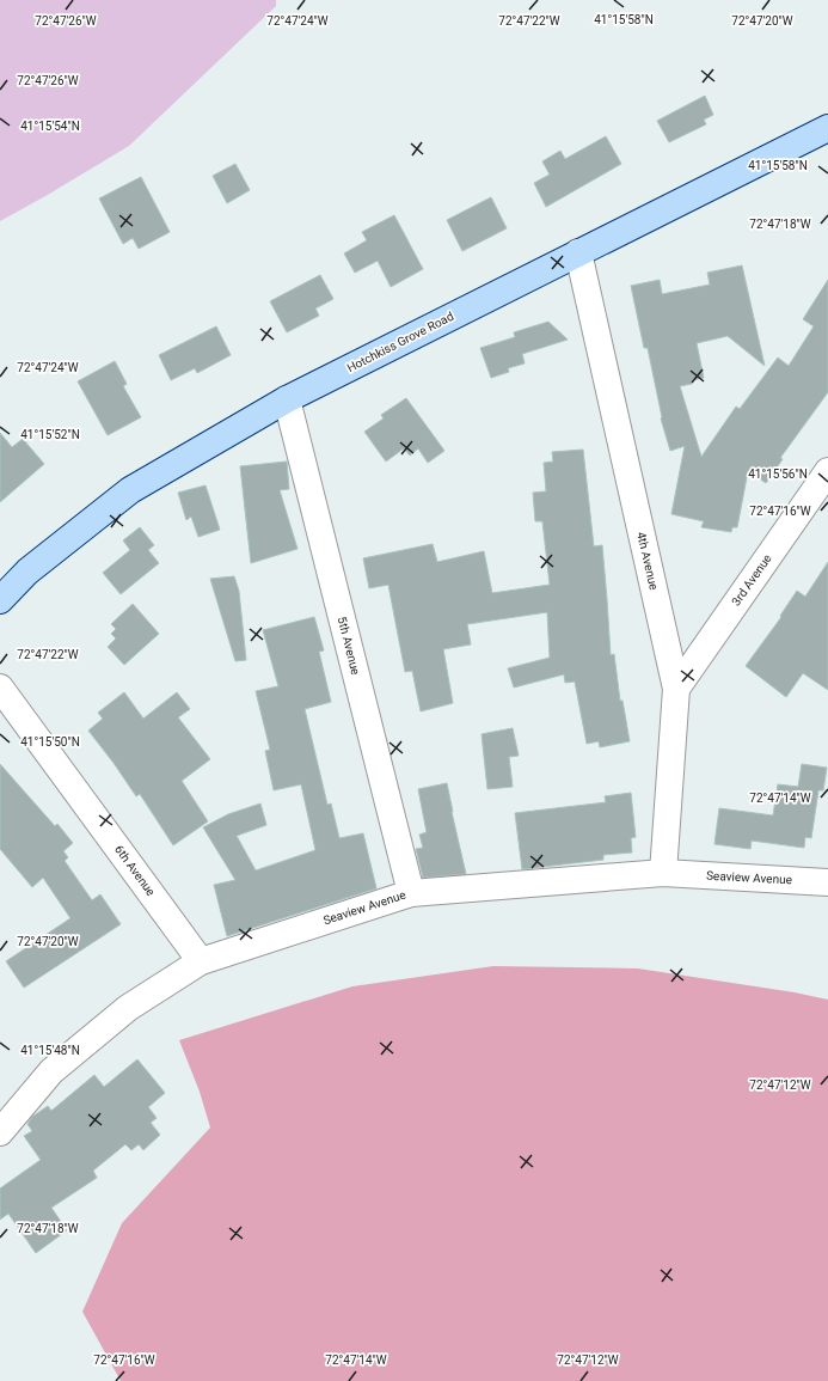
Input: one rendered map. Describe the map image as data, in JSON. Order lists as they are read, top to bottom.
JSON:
{
  "streets": {
    "main road": ["Hotchkiss Grove Road"],
    "street": [
      "4th Avenue",
      "3rd Avenue",
      "5th Avenue",
      "6th Avenue",
      "Seaview Avenue"
    ]
  },
  "crossings": [
    ["Hotchkiss Grove Road", "4th Avenue"],
    ["Hotchkiss Grove Road", "5th Avenue"],
    ["4th Avenue", "3rd Avenue"],
    ["4th Avenue", "Seaview Avenue"],
    ["5th Avenue", "Seaview Avenue"],
    ["6th Avenue", "Seaview Avenue"]
  ],
  "coordinates": [
    "41°15'58\"N",
    "72°47'24\"W",
    "72°47'22\"W",
    "72°47'20\"W",
    "72°47'26\"W",
    "41°15'54\"N",
    "72°47'18\"W",
    "41°15'52\"N",
    "41°15'56\"N",
    "72°47'16\"W",
    "41°15'50\"N",
    "72°47'14\"W",
    "41°15'48\"N",
    "72°47'12\"W"
  ]
}
